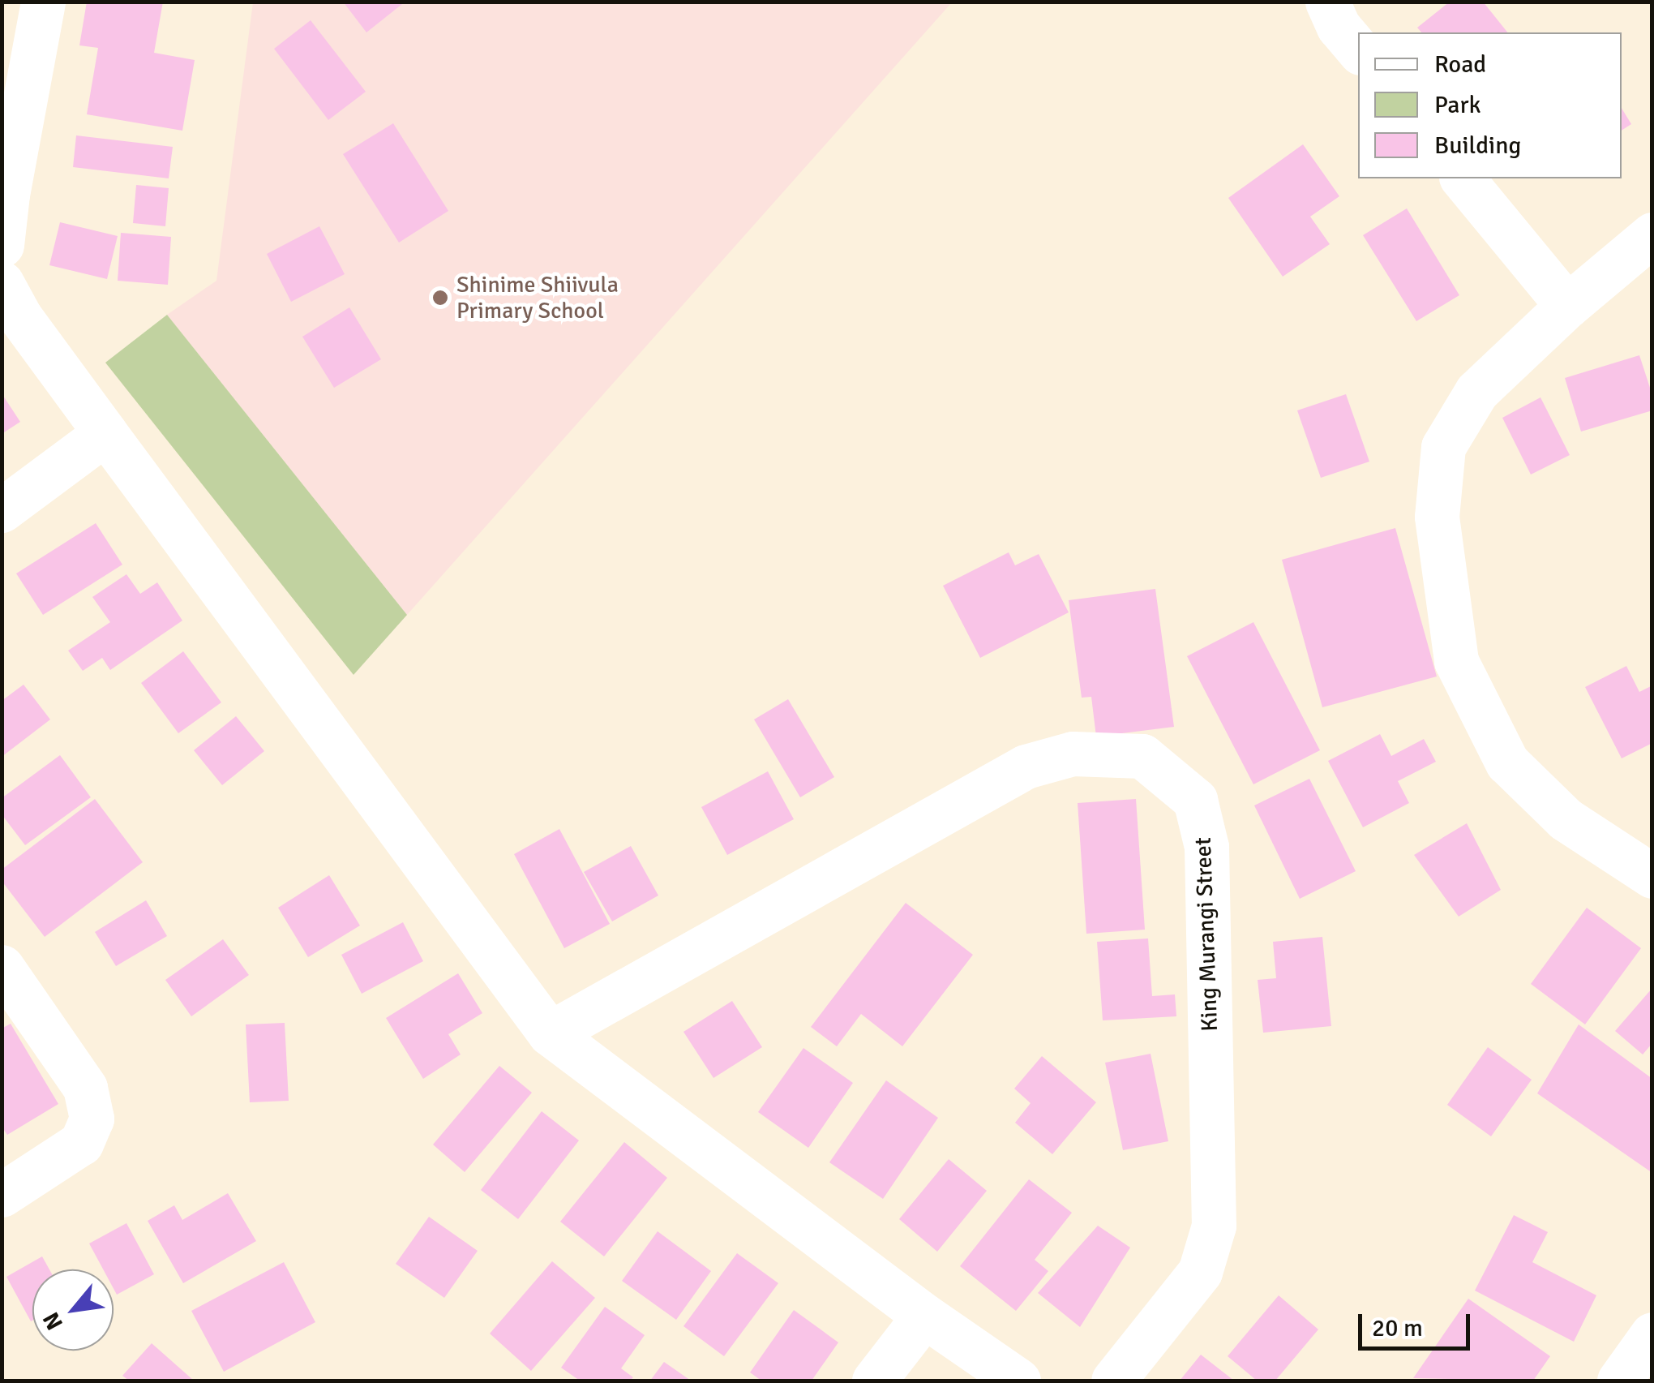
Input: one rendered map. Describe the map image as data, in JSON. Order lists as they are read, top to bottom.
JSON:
{
  "streets": {
    "street": ["King Murangi Street"]
  },
  "places": ["Shinime Shiivula Primary School"],
  "legend": ["Road", "Park", "Building"],
  "scale_bar": "20 m",
  "north": "bottom left"
}
